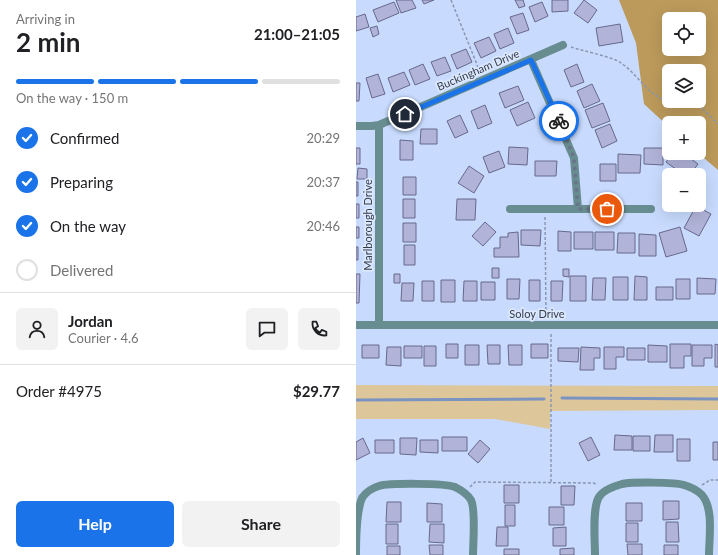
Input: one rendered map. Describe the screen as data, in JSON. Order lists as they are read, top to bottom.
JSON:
{
  "streets": {
    "street": ["Buckingham Drive", "Marlborough Drive", "Soloy Drive"]
  },
  "crossings": [
    ["Buckingham Drive", "Marlborough Drive"],
    ["Marlborough Drive", "Soloy Drive"]
  ],
  "page": {
    "heading": ["2 min", "Arriving in", "21:00–21:05"],
    "panel": [
      "Jordan",
      "Courier · 4.6",
      "Order #4975",
      "$29.77"
    ],
    "map_buttons": ["+", "−"],
    "bar": "On the way · 150 m",
    "list": [
      ["Confirmed", "20:29"],
      ["Preparing", "20:37"],
      ["On the way", "20:46"],
      "Delivered"
    ],
    "buttons": ["Help", "Share"]
  }
}
